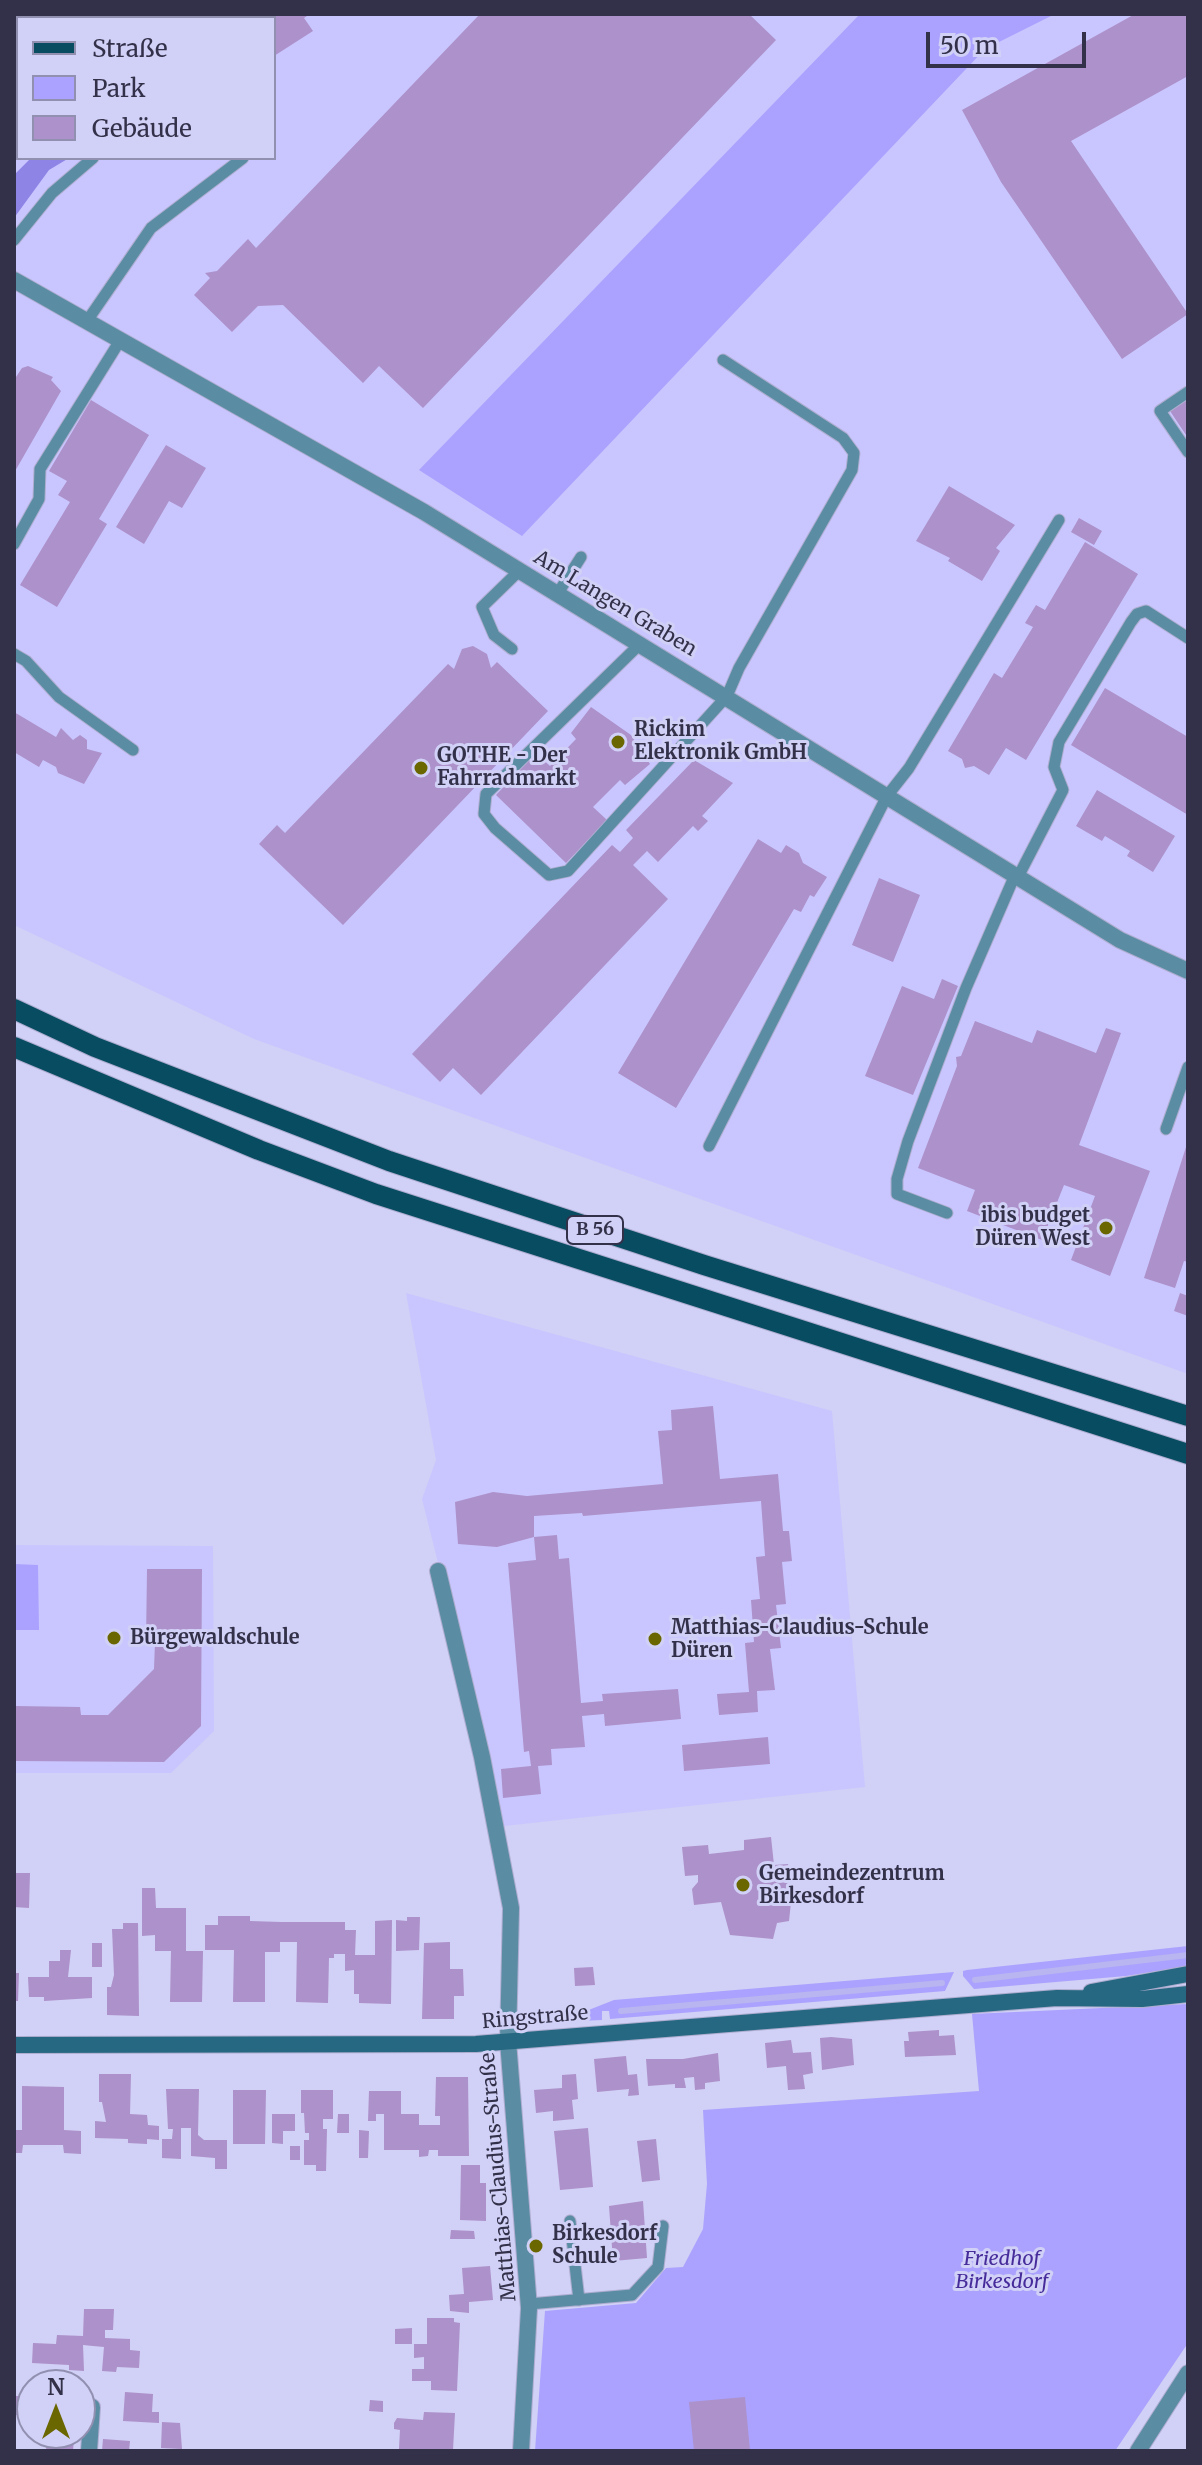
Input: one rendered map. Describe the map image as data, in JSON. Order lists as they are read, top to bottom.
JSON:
{
  "streets": {
    "main road": ["B 56", "Ringstraße"],
    "street": ["Am Langen Graben", "Matthias-Claudius-Straße"]
  },
  "crossings": [
    ["Ringstraße", "Matthias-Claudius-Straße"]
  ],
  "parks": ["Friedhof Birkesdorf"],
  "places": [
    "Rickim Elektronik GmbH",
    "GOTHE - Der Fahrradmarkt",
    "ibis budget Düren West",
    "Bürgewaldschule",
    "Matthias-Claudius-Schule Düren",
    "Gemeindezentrum Birkesdorf",
    "Birkesdorf Schule"
  ],
  "legend": ["Straße", "Park", "Gebäude"],
  "scale_bar": "50 m",
  "north": "top"
}
